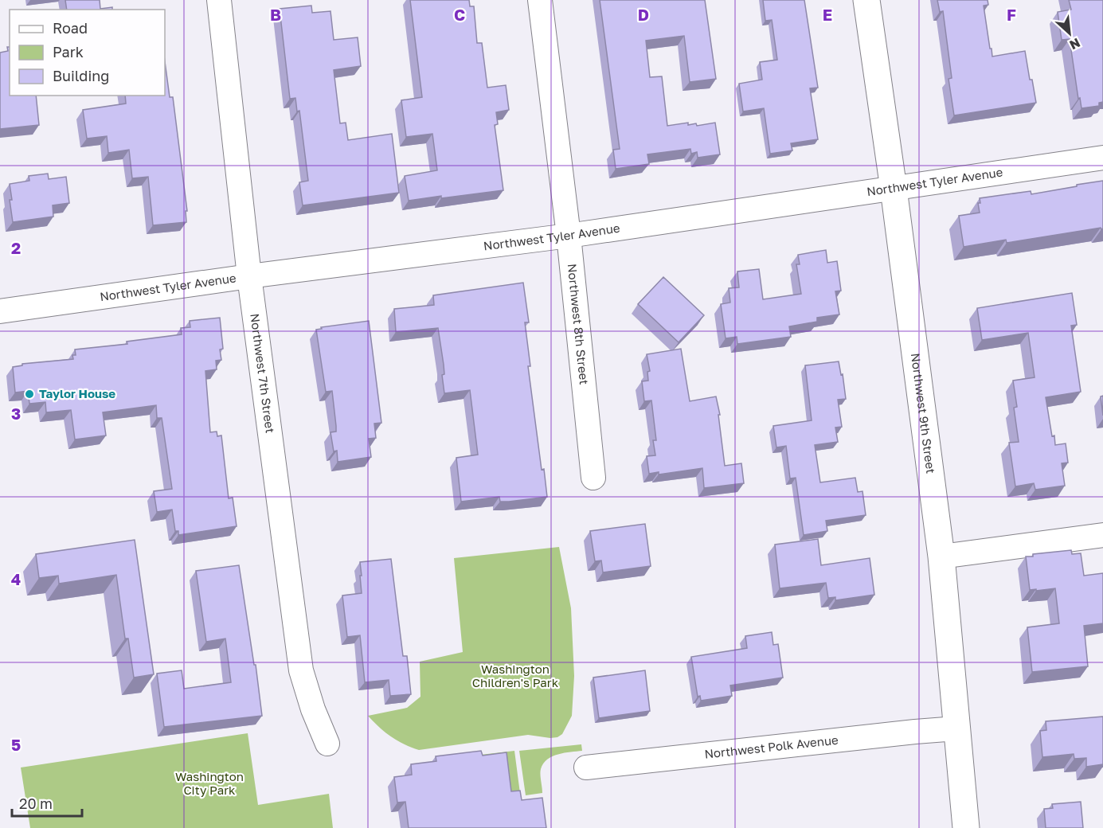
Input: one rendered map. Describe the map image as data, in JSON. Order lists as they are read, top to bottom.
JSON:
{
  "streets": {
    "main road": ["Northwest 9th Street"],
    "street": [
      "Northwest Tyler Avenue",
      "Northwest 8th Street",
      "Northwest 7th Street",
      "Northwest Polk Avenue"
    ]
  },
  "crossings": [
    ["Northwest Tyler Avenue", "Northwest 8th Street"],
    ["Northwest Tyler Avenue", "Northwest 7th Street"],
    ["Northwest Tyler Avenue", "Northwest 9th Street"],
    ["Northwest 9th Street", "Northwest Polk Avenue"]
  ],
  "parks": ["Washington Children's Park", "Washington City Park"],
  "places": ["Taylor House"],
  "legend": ["Road", "Park", "Building"],
  "scale_bar": "20 m",
  "north": "bottom right",
  "grid": {
    "columns": [
      "B",
      "C",
      "D",
      "E",
      "F"
    ],
    "rows": [
      "2",
      "3",
      "4",
      "5"
    ]
  }
}
